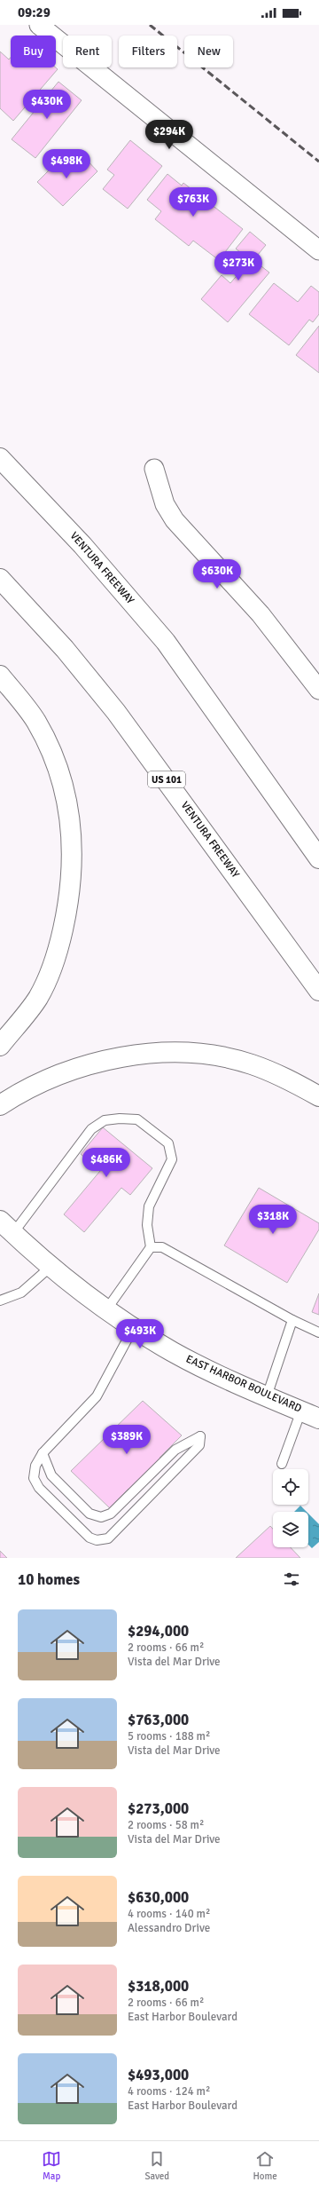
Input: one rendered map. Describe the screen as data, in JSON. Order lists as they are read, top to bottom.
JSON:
{
  "streets": {
    "main road": ["VENTURA FREEWAY", "US 101", "EAST HARBOR BOULEVARD"]
  },
  "page": {
    "status": "09:29",
    "chip": [
      "Buy",
      "Rent",
      "Filters",
      "New"
    ],
    "price": [
      "$430K",
      "$294K",
      "$498K",
      "$763K",
      "$273K",
      "$630K",
      "$486K",
      "$318K",
      "$493K",
      "$389K"
    ],
    "heading": "10 homes",
    "list": [
      {
        "name": "$294,000",
        "note": "2 rooms · 66 m² · Vista del Mar Drive"
      },
      {
        "name": "$763,000",
        "note": "5 rooms · 188 m² · Vista del Mar Drive"
      },
      {
        "name": "$273,000",
        "note": "2 rooms · 58 m² · Vista del Mar Drive"
      },
      {
        "name": "$630,000",
        "note": "4 rooms · 140 m² · Alessandro Drive"
      },
      {
        "name": "$318,000",
        "note": "2 rooms · 66 m² · East Harbor Boulevard"
      },
      {
        "name": "$493,000",
        "note": "4 rooms · 124 m² · East Harbor Boulevard"
      }
    ],
    "tabs": ["Map", "Saved", "Home"]
  }
}
